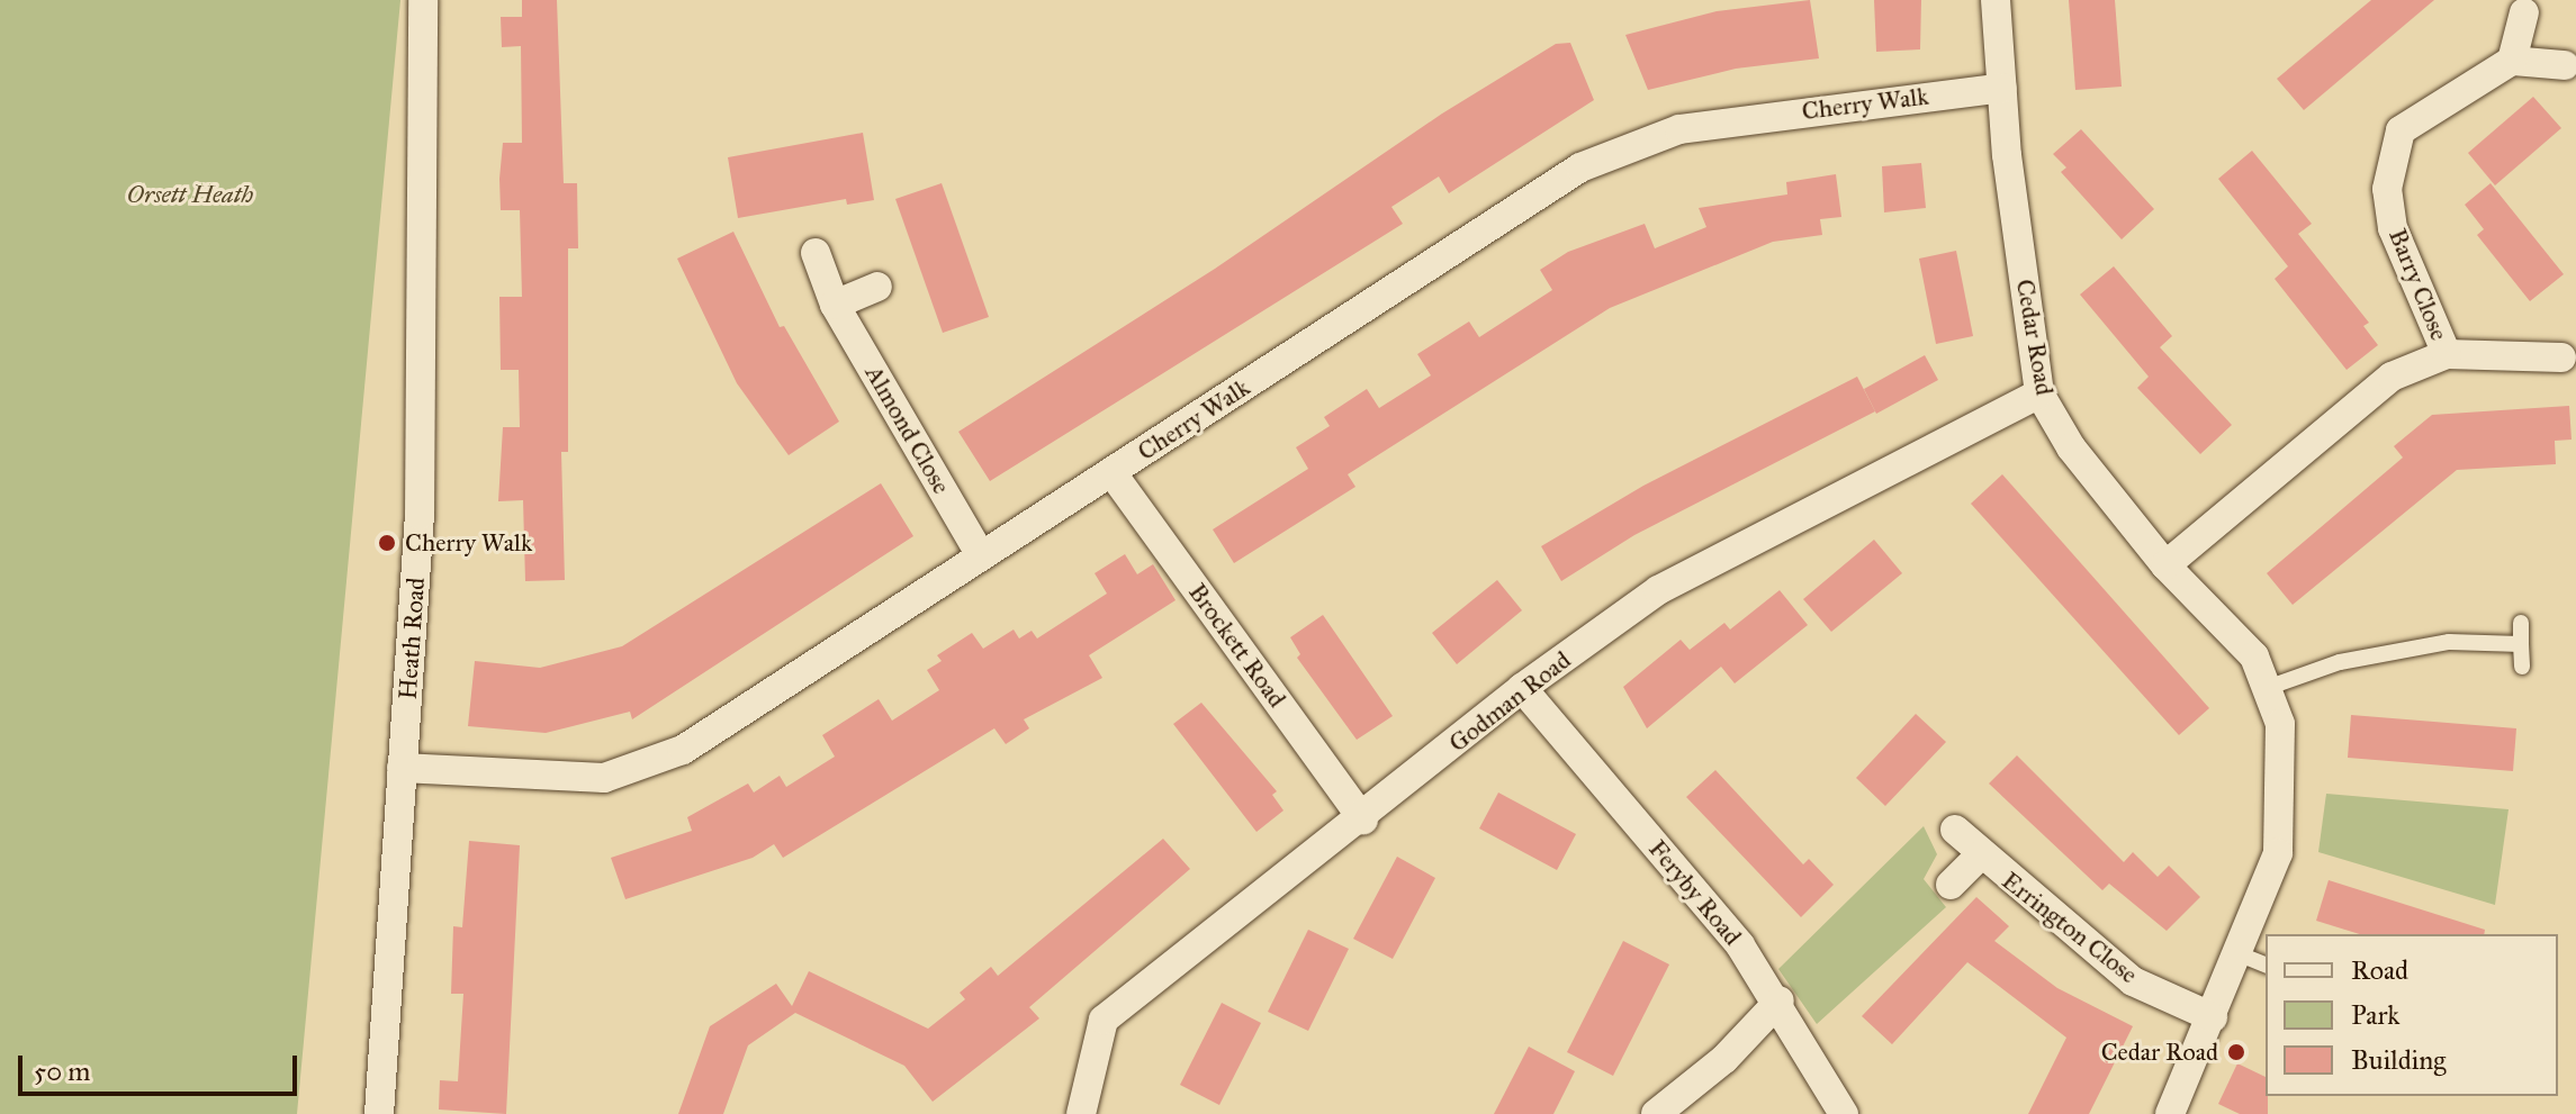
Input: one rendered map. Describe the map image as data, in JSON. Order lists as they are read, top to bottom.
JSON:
{
  "streets": {
    "street": [
      "Cherry Walk",
      "Barry Close",
      "Cedar Road",
      "Almond Close",
      "Heath Road",
      "Brockett Road",
      "Godman Road",
      "Feryby Road",
      "Errington Close"
    ]
  },
  "crossings": [
    ["Cherry Walk", "Cedar Road"],
    ["Cherry Walk", "Almond Close"],
    ["Cherry Walk", "Heath Road"],
    ["Cherry Walk", "Brockett Road"],
    ["Barry Close", "Cedar Road"],
    ["Cedar Road", "Godman Road"],
    ["Cedar Road", "Errington Close"],
    ["Brockett Road", "Godman Road"],
    ["Godman Road", "Feryby Road"]
  ],
  "parks": ["Orsett Heath"],
  "places": ["Cherry Walk", "Cedar Road"],
  "legend": ["Road", "Park", "Building"],
  "scale_bar": "50 m"
}
